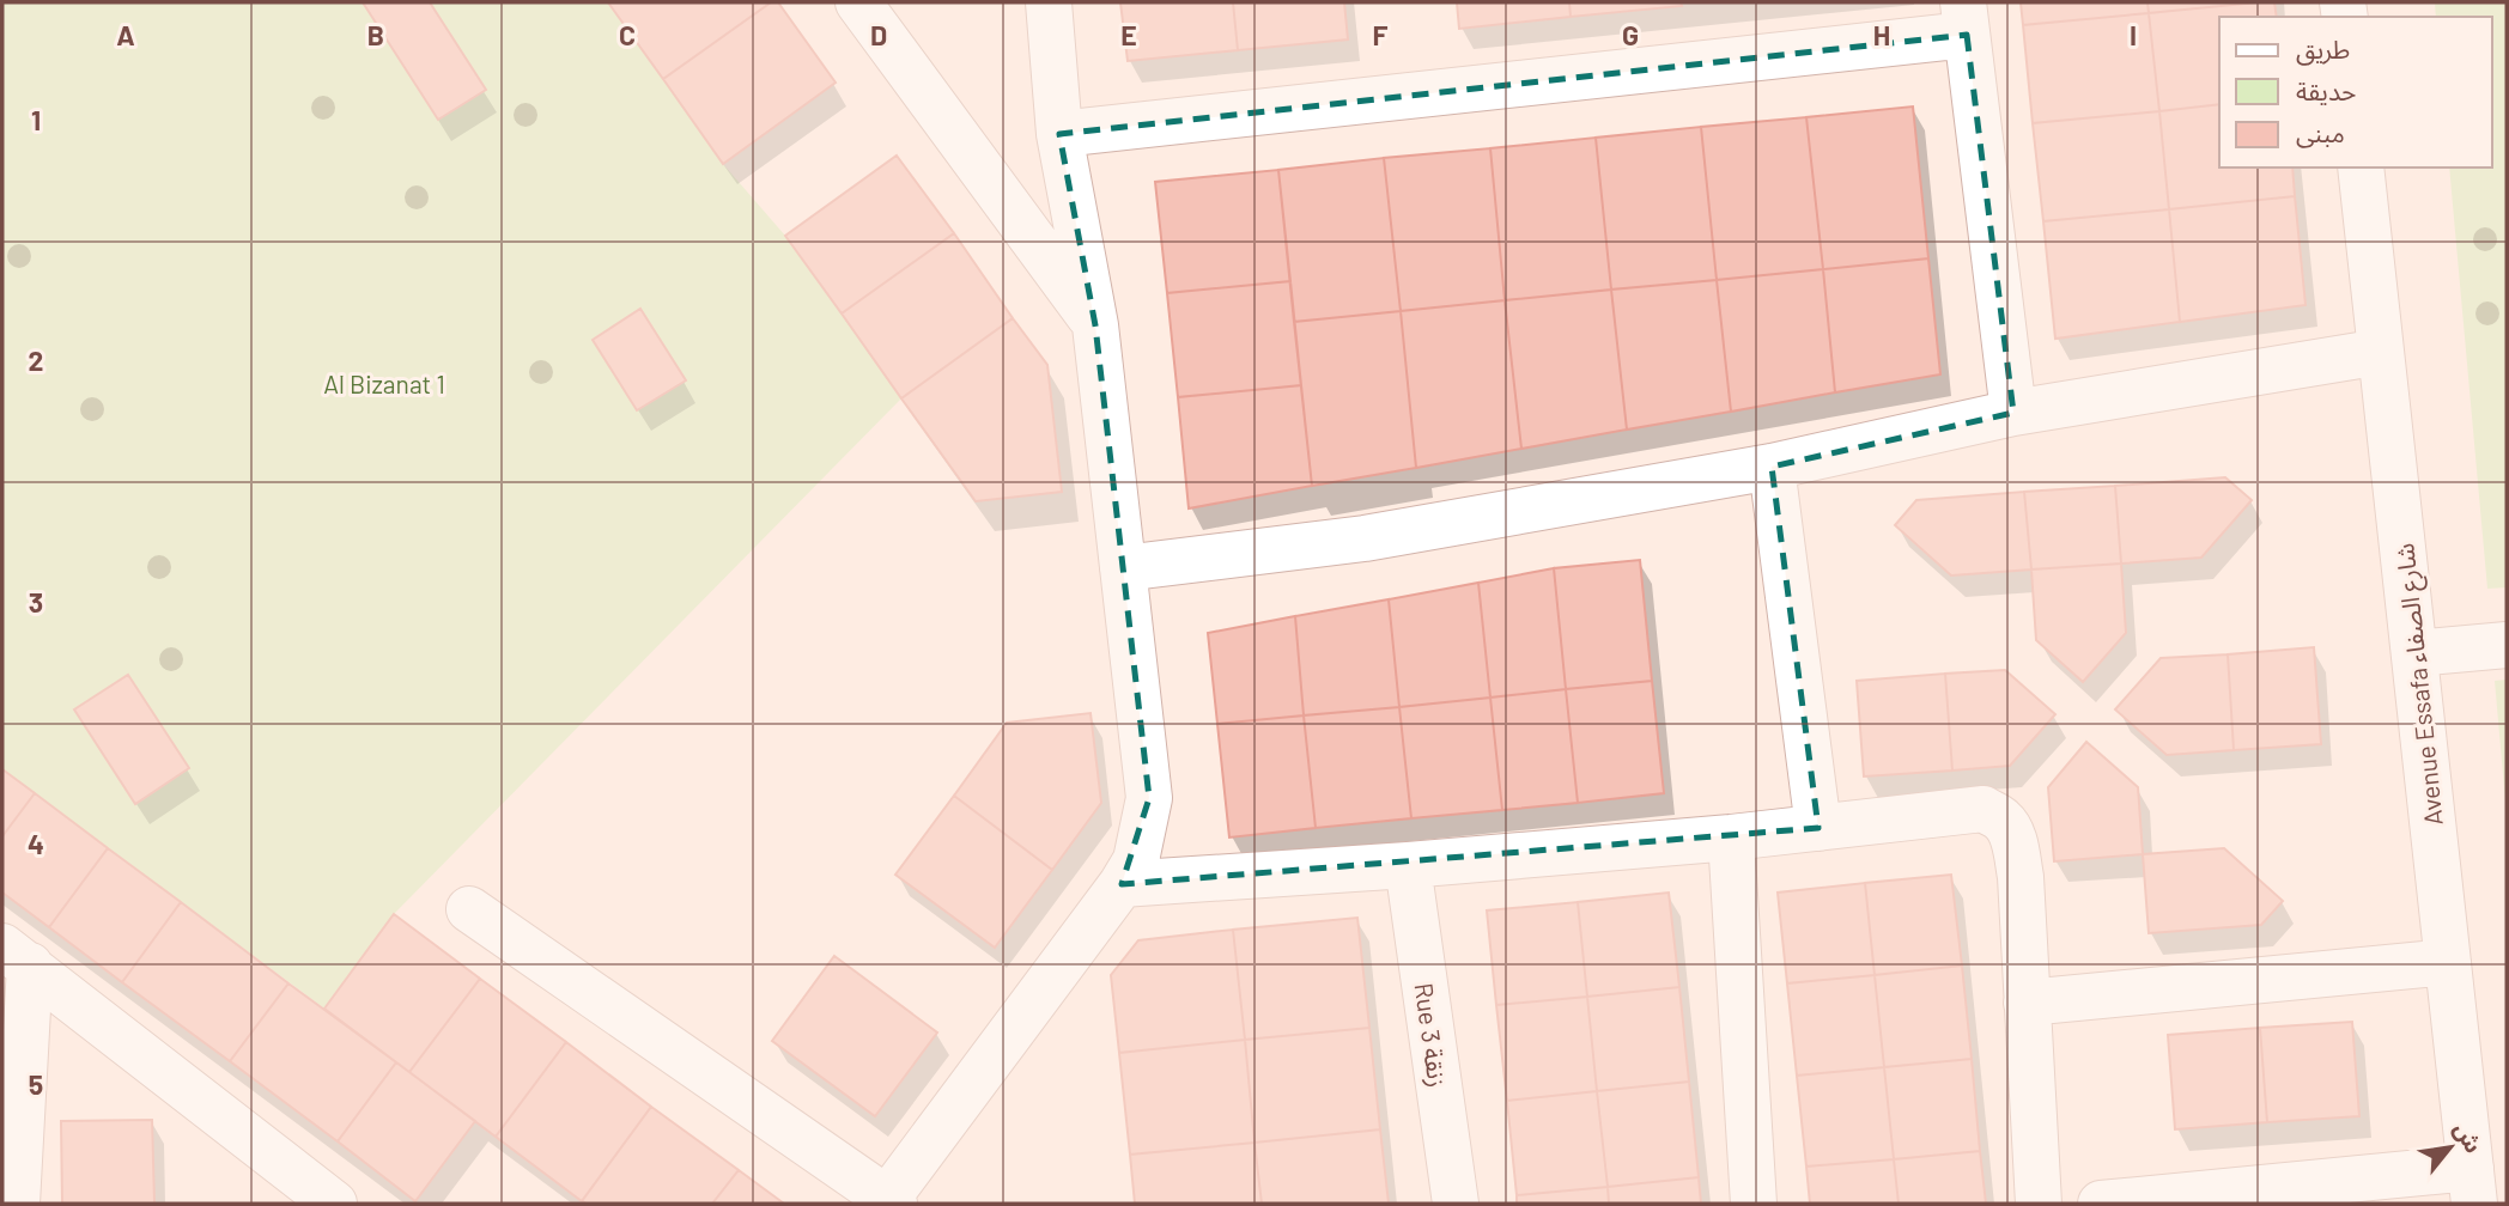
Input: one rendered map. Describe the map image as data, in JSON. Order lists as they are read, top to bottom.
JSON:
{
  "streets": {
    "street": ["Avenue Essafa شارع الصفاء", "Rue 3 زنقة"]
  },
  "parks": ["Al Bizanat 1"],
  "legend": ["طريق", "حديقة", "مبنى"],
  "north": "top right",
  "grid": {
    "columns": [
      "A",
      "B",
      "C",
      "D",
      "E",
      "F",
      "G",
      "H",
      "I"
    ],
    "rows": [
      "1",
      "2",
      "3",
      "4",
      "5"
    ]
  }
}
